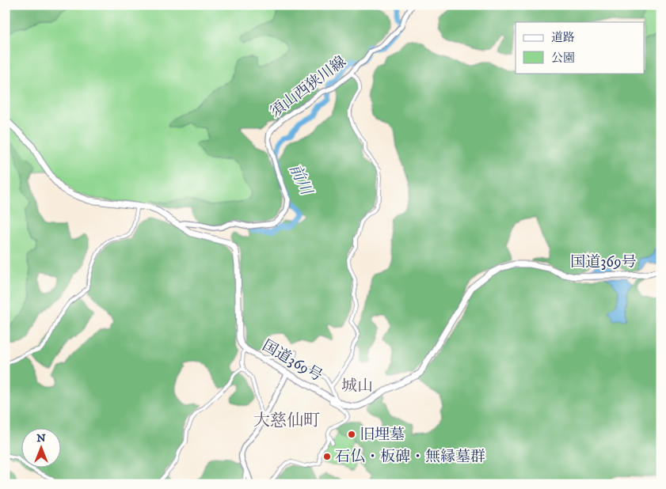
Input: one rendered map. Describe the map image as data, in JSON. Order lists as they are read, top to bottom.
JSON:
{
  "streets": {
    "highway": ["国道369号"],
    "main road": ["須山西狭川線"]
  },
  "crossings": [
    ["須山西狭川線", "国道369号"]
  ],
  "districts": ["城山", "大慈仙町"],
  "water": ["前川"],
  "places": ["旧埋墓", "石仏・板碑・無縁墓群"],
  "legend": ["道路", "公園"],
  "north": "top"
}
